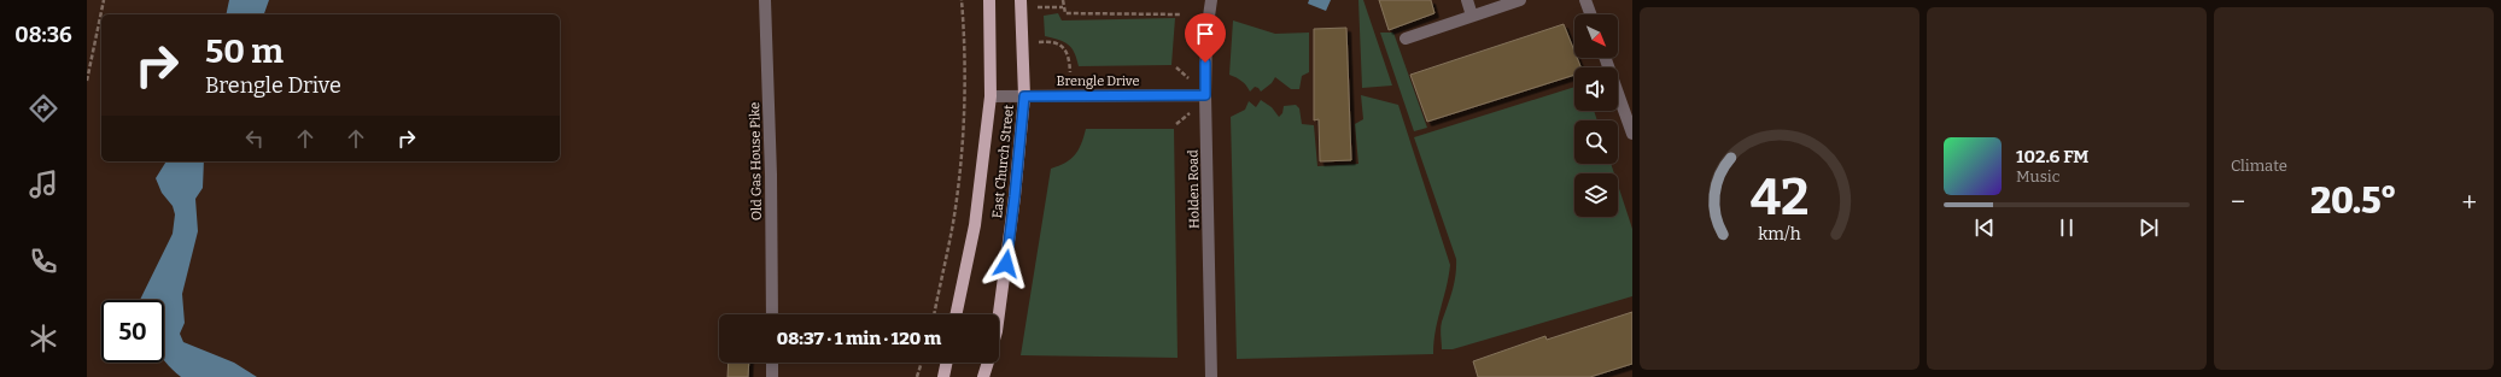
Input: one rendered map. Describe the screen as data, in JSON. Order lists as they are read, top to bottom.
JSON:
{
  "streets": {
    "main road": ["East Church Street"],
    "street": ["Brengle Drive", "Old Gas House Pike", "Holden Road"]
  },
  "crossings": [
    ["Brengle Drive", "East Church Street"],
    ["Brengle Drive", "Holden Road"]
  ],
  "north": "bottom right",
  "page": {
    "tabs": "08:36",
    "tile": "Climate",
    "turn": ["50 m", "Brengle Drive"],
    "song": ["102.6 FM", "Music"],
    "heat": ["−", "20.5°", "+"],
    "limit": "50",
    "trip": "08:37 · 1 min · 120 m",
    "gauge": ["42", "km/h"]
  }
}
